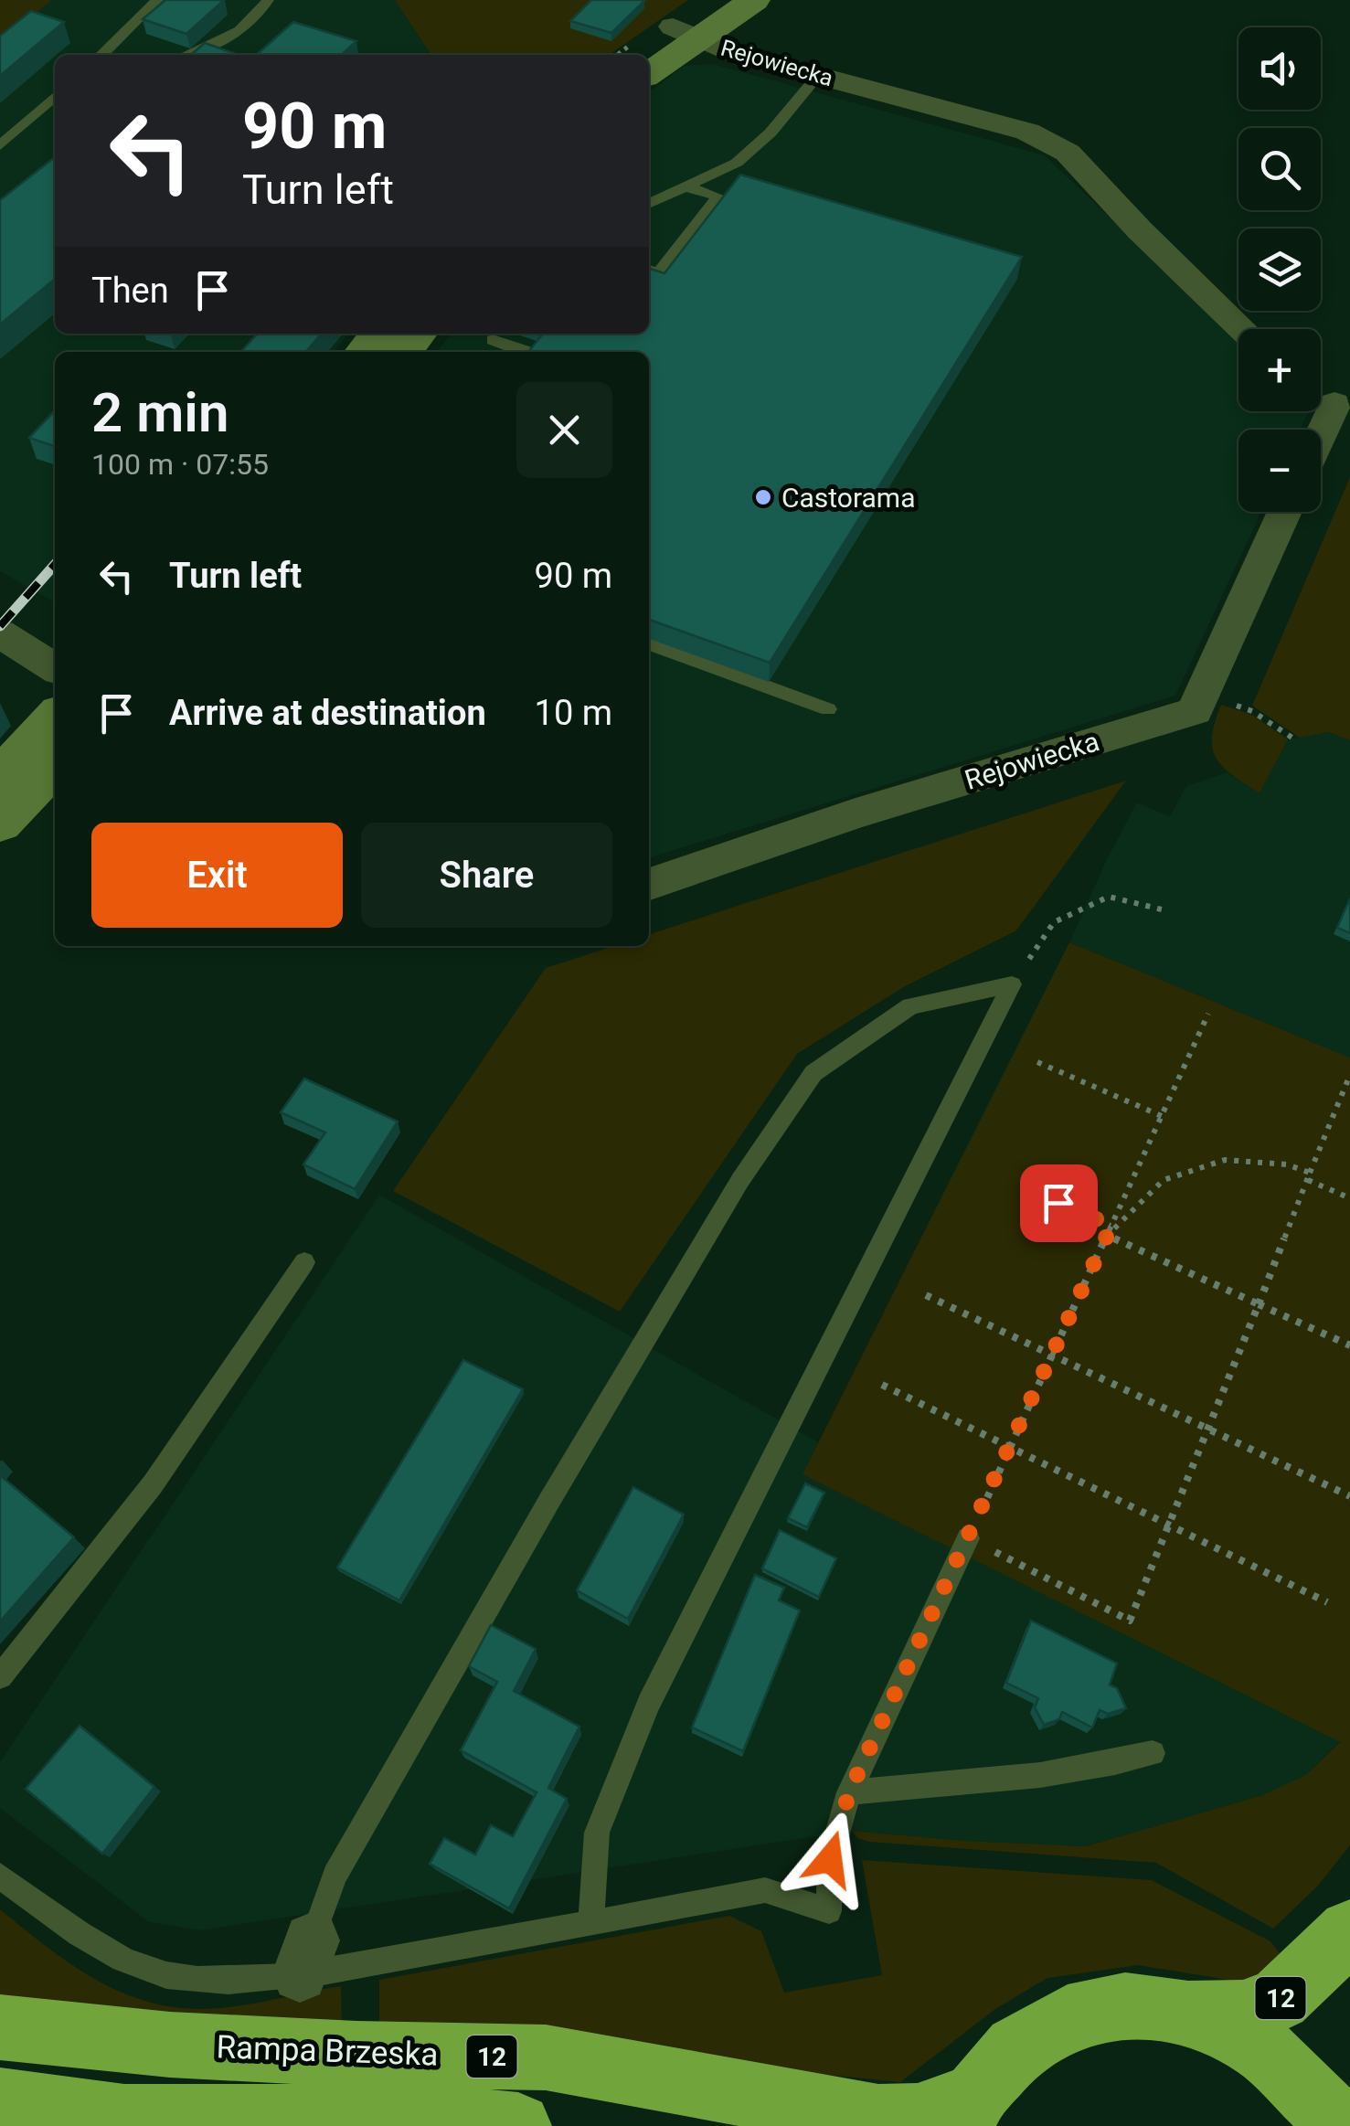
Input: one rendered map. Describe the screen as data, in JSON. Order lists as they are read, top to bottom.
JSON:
{
  "streets": {
    "highway": ["12", "Rampa Brzeska"],
    "street": ["Rejowiecka"]
  },
  "crossings": [
    ["12", "Rampa Brzeska"]
  ],
  "places": ["Castorama"],
  "page": {
    "map_buttons": ["+", "−"],
    "turn": ["90 m", "Turn left"],
    "then": "Then",
    "heading": ["2 min", "100 m · 07:55"],
    "list": [
      {
        "name": "Turn left",
        "value": "90 m"
      },
      {
        "name": "Arrive at destination",
        "value": "10 m"
      }
    ],
    "buttons": ["Exit", "Share"]
  }
}
